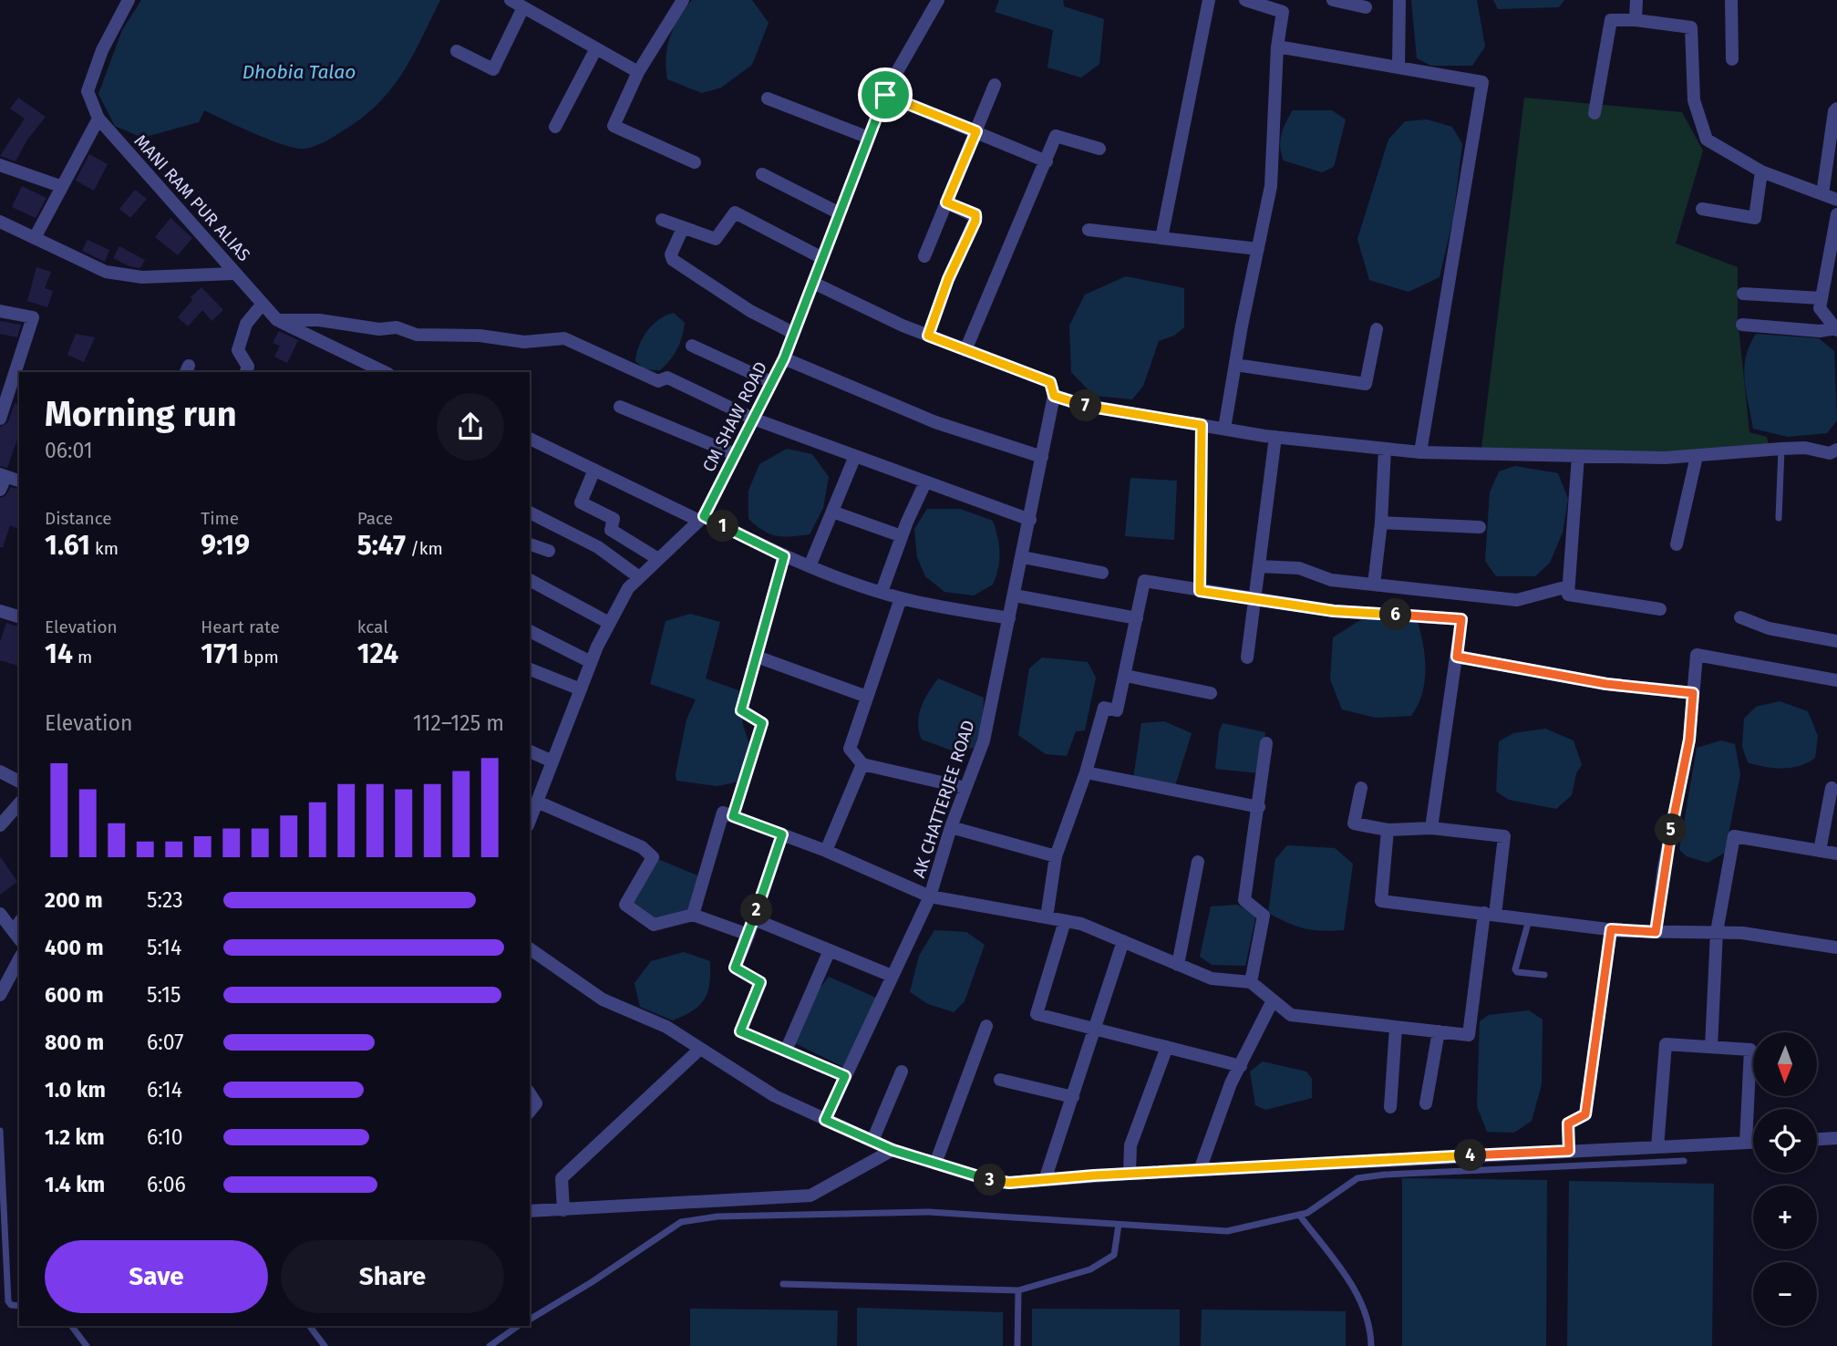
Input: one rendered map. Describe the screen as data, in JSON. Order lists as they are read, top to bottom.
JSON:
{
  "streets": {
    "street": ["MANI RAM PUR ALIAS", "CM SHAW ROAD", "AK CHATTERJEE ROAD"]
  },
  "water": ["Dhobia Talao"],
  "north": "bottom",
  "page": {
    "heading": ["Morning run", "06:01"],
    "pins": [
      "7",
      "1",
      "6",
      "5",
      "2",
      "4",
      "3"
    ],
    "stats": [
      ["Distance", "1.61 km"],
      ["Time", "9:19"],
      ["Pace", "5:47 /km"],
      ["Elevation", "14 m"],
      ["Heart rate", "171 bpm"],
      ["kcal", "124"]
    ],
    "chart": ["Elevation", "112–125 m"],
    "list": [
      {
        "name": "200 m",
        "note": "5:23"
      },
      {
        "name": "400 m",
        "note": "5:14"
      },
      {
        "name": "600 m",
        "note": "5:15"
      },
      {
        "name": "800 m",
        "note": "6:07"
      },
      {
        "name": "1.0 km",
        "note": "6:14"
      },
      {
        "name": "1.2 km",
        "note": "6:10"
      },
      {
        "name": "1.4 km",
        "note": "6:06"
      }
    ],
    "map_buttons": ["+", "−"],
    "buttons": ["Save", "Share"]
  }
}
